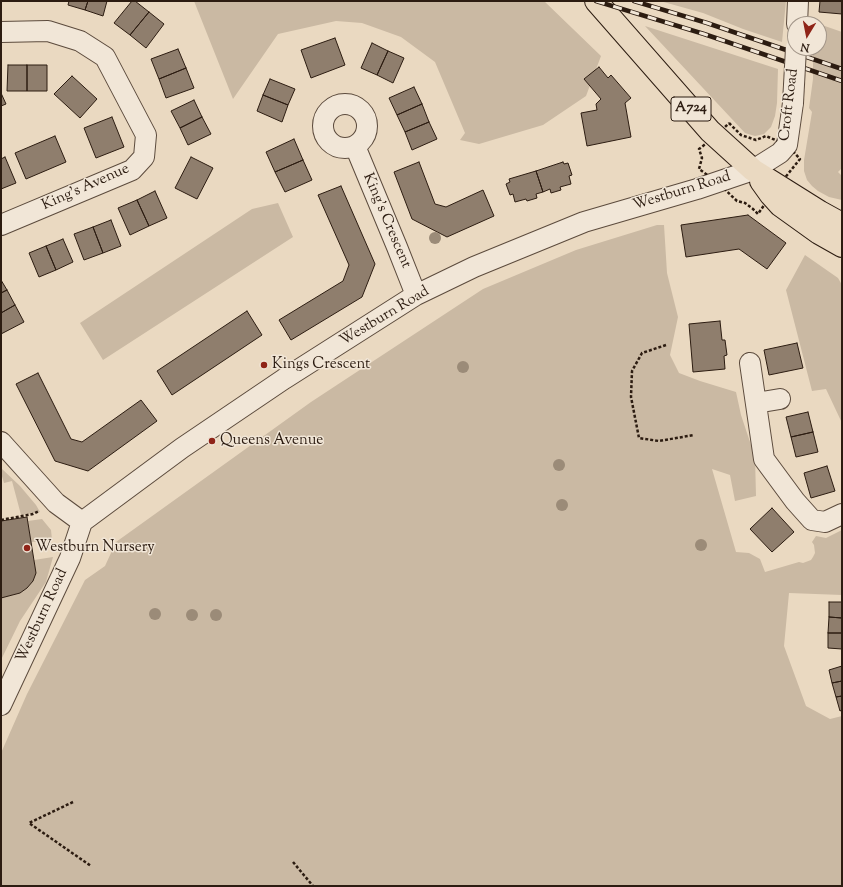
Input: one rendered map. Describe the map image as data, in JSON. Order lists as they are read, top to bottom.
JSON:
{
  "streets": {
    "main road": ["A724"],
    "street": [
      "Croft Road",
      "King's Avenue",
      "Westburn Road",
      "King's Crescent"
    ]
  },
  "crossings": [
    ["Croft Road", "A724"],
    ["Croft Road", "Westburn Road"],
    ["A724", "Westburn Road"],
    ["Westburn Road", "King's Crescent"]
  ],
  "places": ["Kings Crescent", "Queens Avenue", "Westburn Nursery"],
  "north": "bottom"
}
